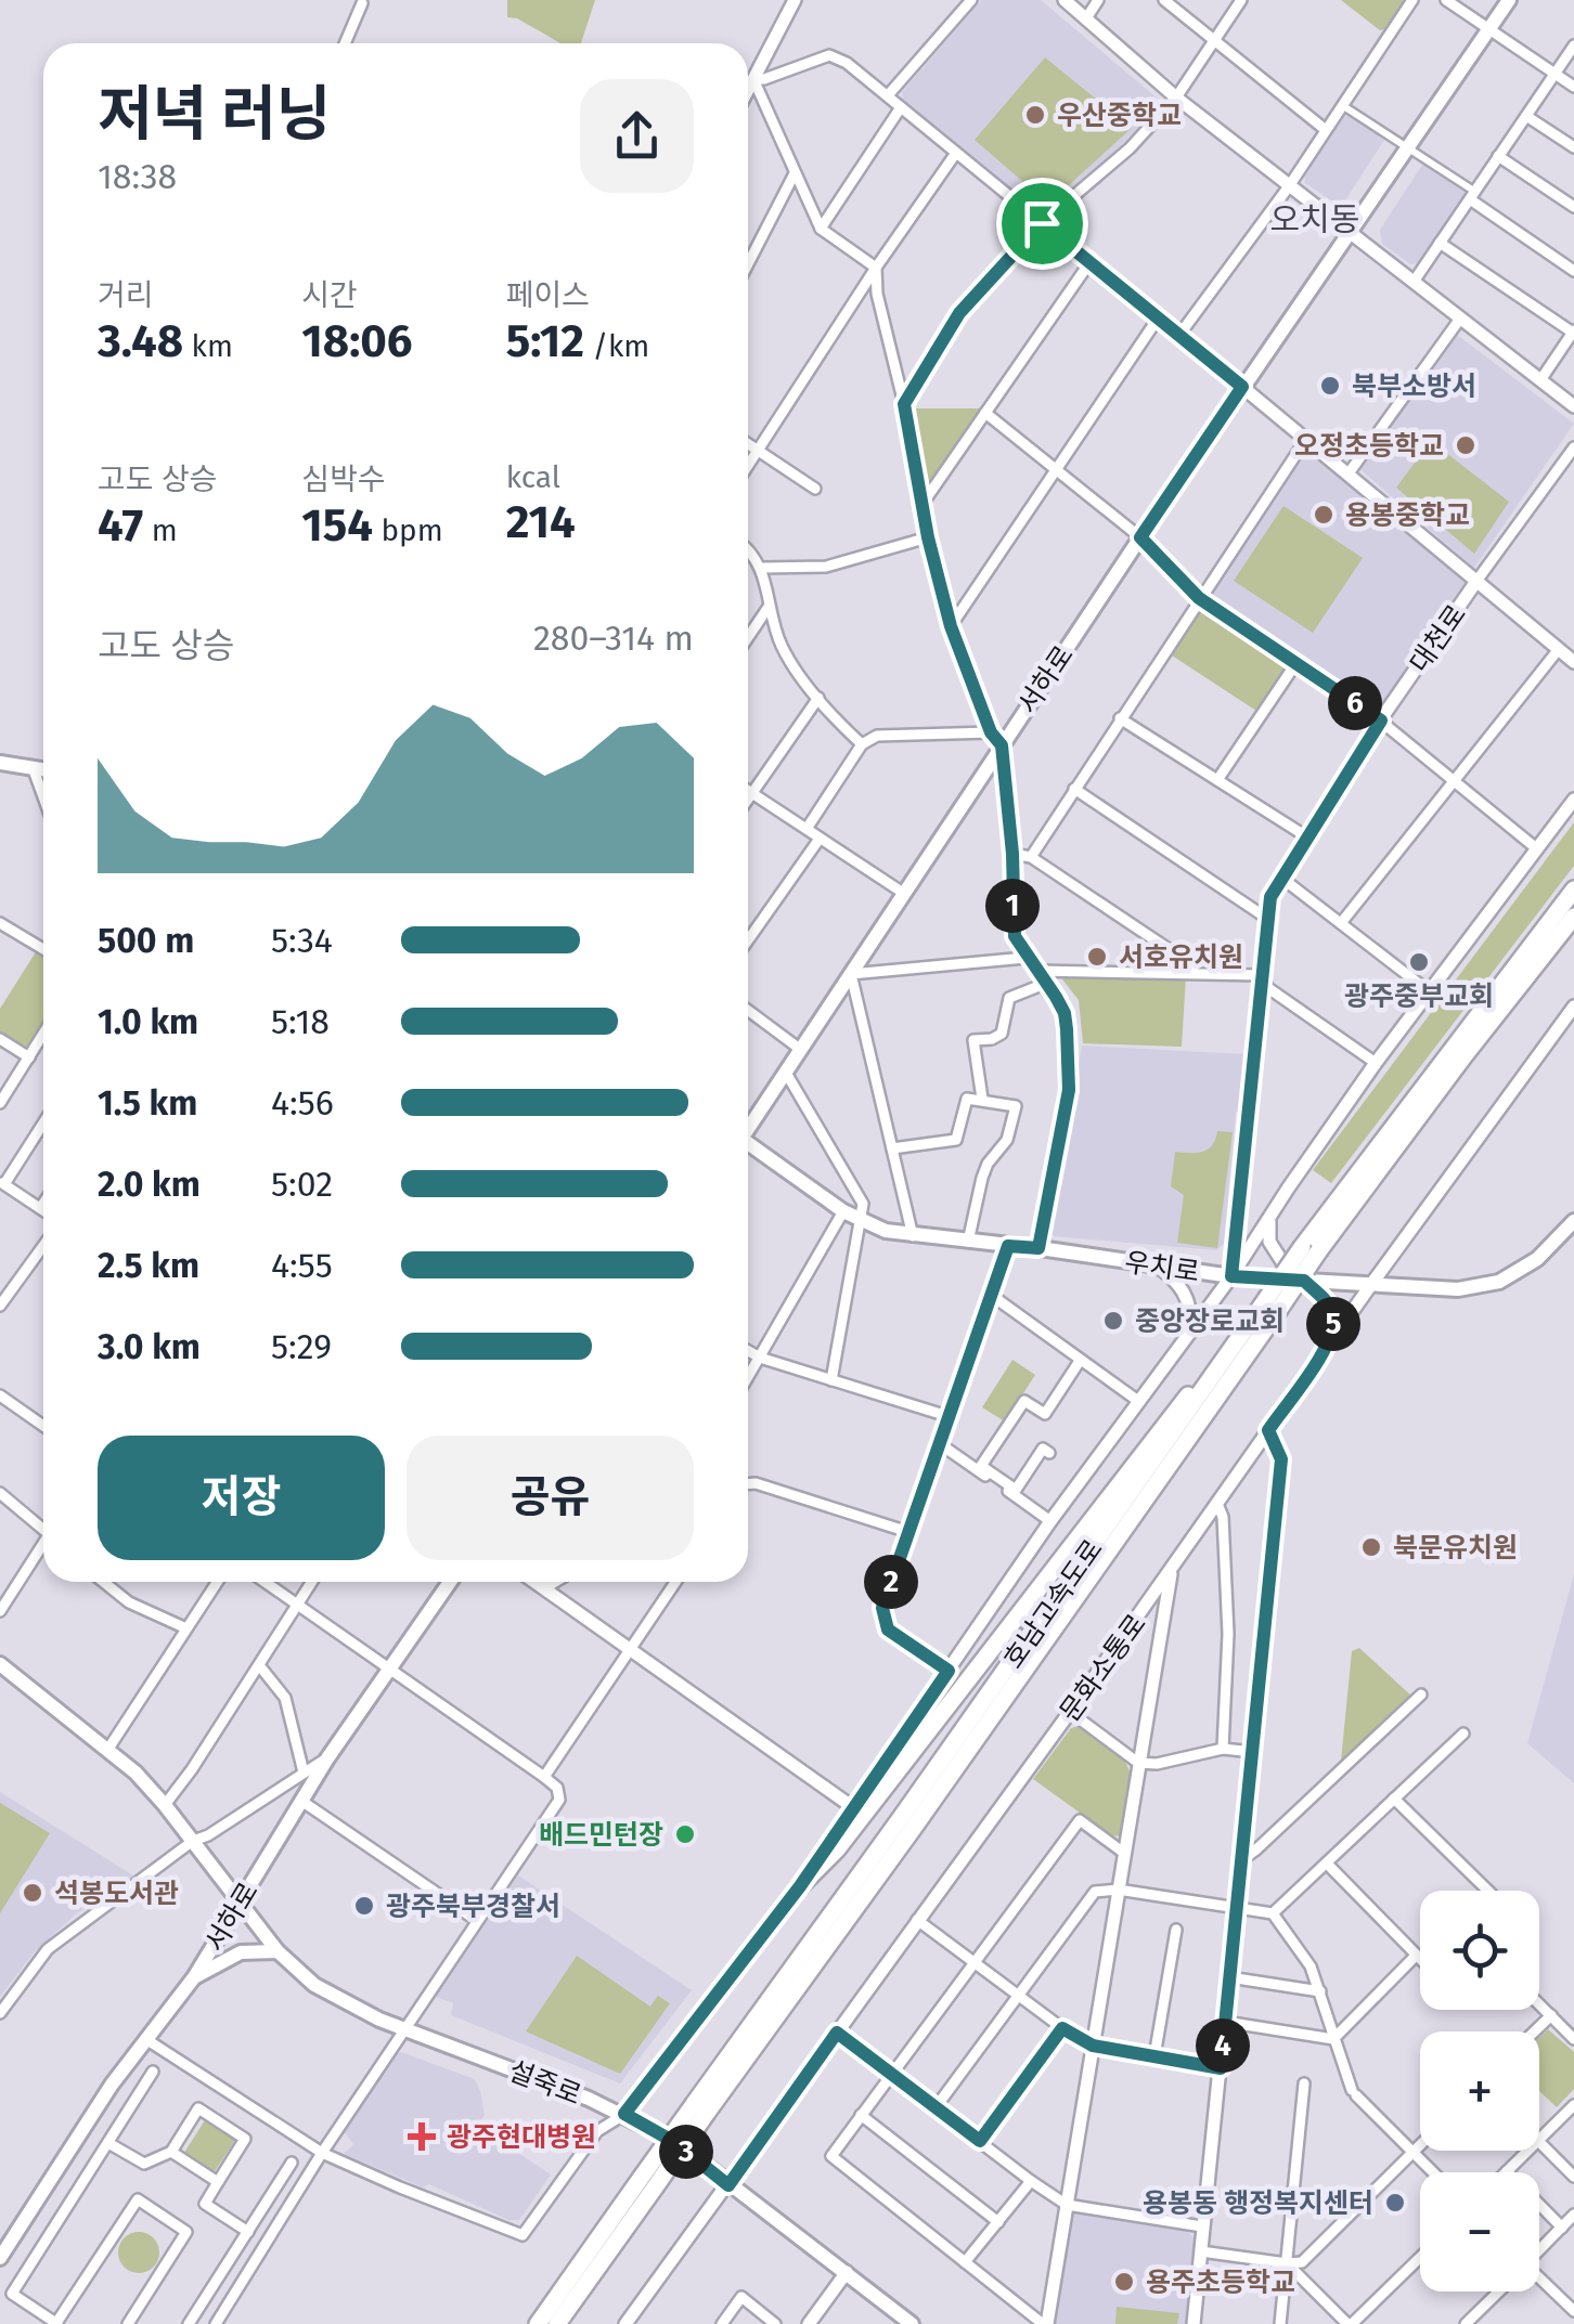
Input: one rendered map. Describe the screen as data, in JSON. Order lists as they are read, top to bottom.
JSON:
{
  "streets": {
    "highway": ["호남고속도로"],
    "main road": ["서하로", "우치로", "설죽로"],
    "street": ["대천로", "문화소통로"]
  },
  "crossings": [
    ["대천로", "우치로"],
    ["서하로", "설죽로"],
    ["우치로", "문화소통로"],
    ["문화소통로", "설죽로"]
  ],
  "districts": ["오치동"],
  "places": {
    "other": [
      "우산중학교",
      "북부소방서",
      "오정초등학교",
      "용봉중학교",
      "서호유치원",
      "광주중부교회",
      "중앙장로교회",
      "북문유치원",
      "배드민턴장",
      "석봉도서관",
      "광주북부경찰서",
      "용봉동 행정복지센터",
      "용주초등학교"
    ],
    "health": ["광주현대병원"]
  },
  "page": {
    "heading": ["저녁 러닝", "18:38"],
    "stats": [
      ["거리", "3.48 km"],
      ["시간", "18:06"],
      ["페이스", "5:12 /km"],
      ["고도 상승", "47 m"],
      ["심박수", "154 bpm"],
      ["kcal", "214"]
    ],
    "chart": ["고도 상승", "280–314 m"],
    "pins": [
      "6",
      "1",
      "5",
      "2",
      "4",
      "3"
    ],
    "list": [
      {
        "name": "500 m",
        "note": "5:34"
      },
      {
        "name": "1.0 km",
        "note": "5:18"
      },
      {
        "name": "1.5 km",
        "note": "4:56"
      },
      {
        "name": "2.0 km",
        "note": "5:02"
      },
      {
        "name": "2.5 km",
        "note": "4:55"
      },
      {
        "name": "3.0 km",
        "note": "5:29"
      }
    ],
    "buttons": ["저장", "공유"],
    "map_buttons": ["+", "−"]
  }
}
